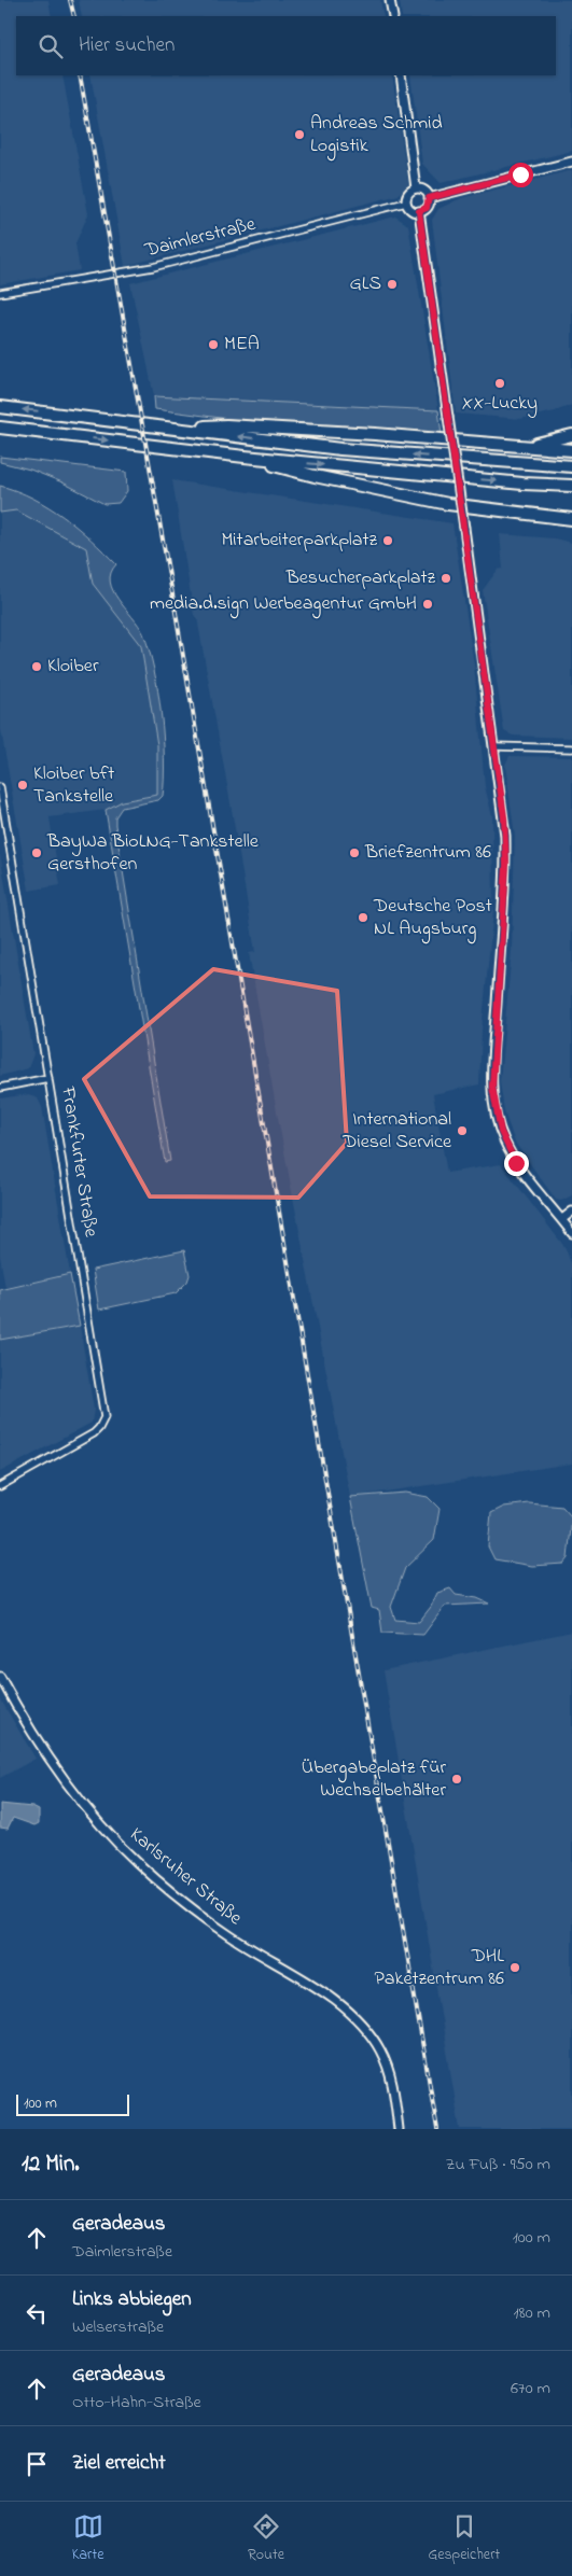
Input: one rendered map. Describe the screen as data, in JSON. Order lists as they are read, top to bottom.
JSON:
{
  "streets": {
    "street": ["Daimlerstraße", "Frankfurter Straße", "Karlsruher Straße"]
  },
  "places": [
    "Andreas Schmid Logistik",
    "GLS",
    "MEA",
    "XX-Lucky",
    "Mitarbeiterparkplatz",
    "Besucherparkplatz",
    "media.d.sign Werbeagentur GmbH",
    "Kloiber",
    "Kloiber bft Tankstelle",
    "BayWa BioLNG-Tankstelle Gersthofen",
    "Briefzentrum 86",
    "Deutsche Post NL Augsburg",
    "International Diesel Service",
    "Übergabeplatz für Wechselbehälter",
    "DHL Paketzentrum 86"
  ],
  "scale_bar": "100 m",
  "page": {
    "search": "Hier suchen",
    "scale": "100 m",
    "heading": ["12 Min.", "Zu Fuß · 950 m"],
    "list": [
      ["Geradeaus", "Daimlerstraße", "100 m"],
      ["Links abbiegen", "Welserstraße", "180 m"],
      ["Geradeaus", "Otto-Hahn-Straße", "670 m"],
      "Ziel erreicht"
    ],
    "nav": ["Karte", "Route", "Gespeichert"]
  }
}
